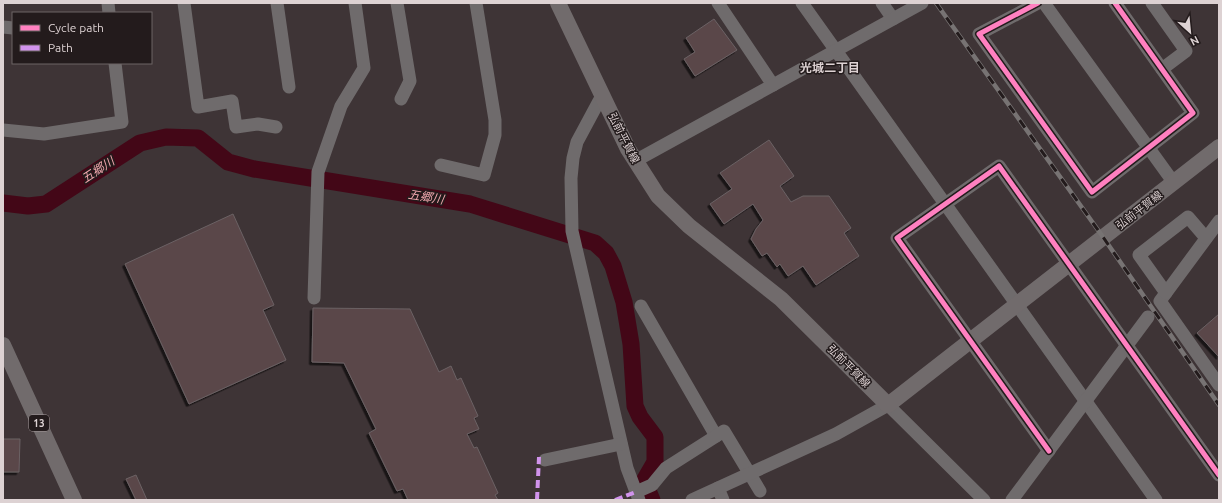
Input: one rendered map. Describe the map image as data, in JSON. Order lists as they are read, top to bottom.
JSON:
{
  "streets": {
    "main road": ["弘前平賀線", "13"]
  },
  "districts": ["光城二丁目"],
  "water": ["五郷川"],
  "legend": ["Cycle path", "Path"],
  "north": "bottom right"
}
